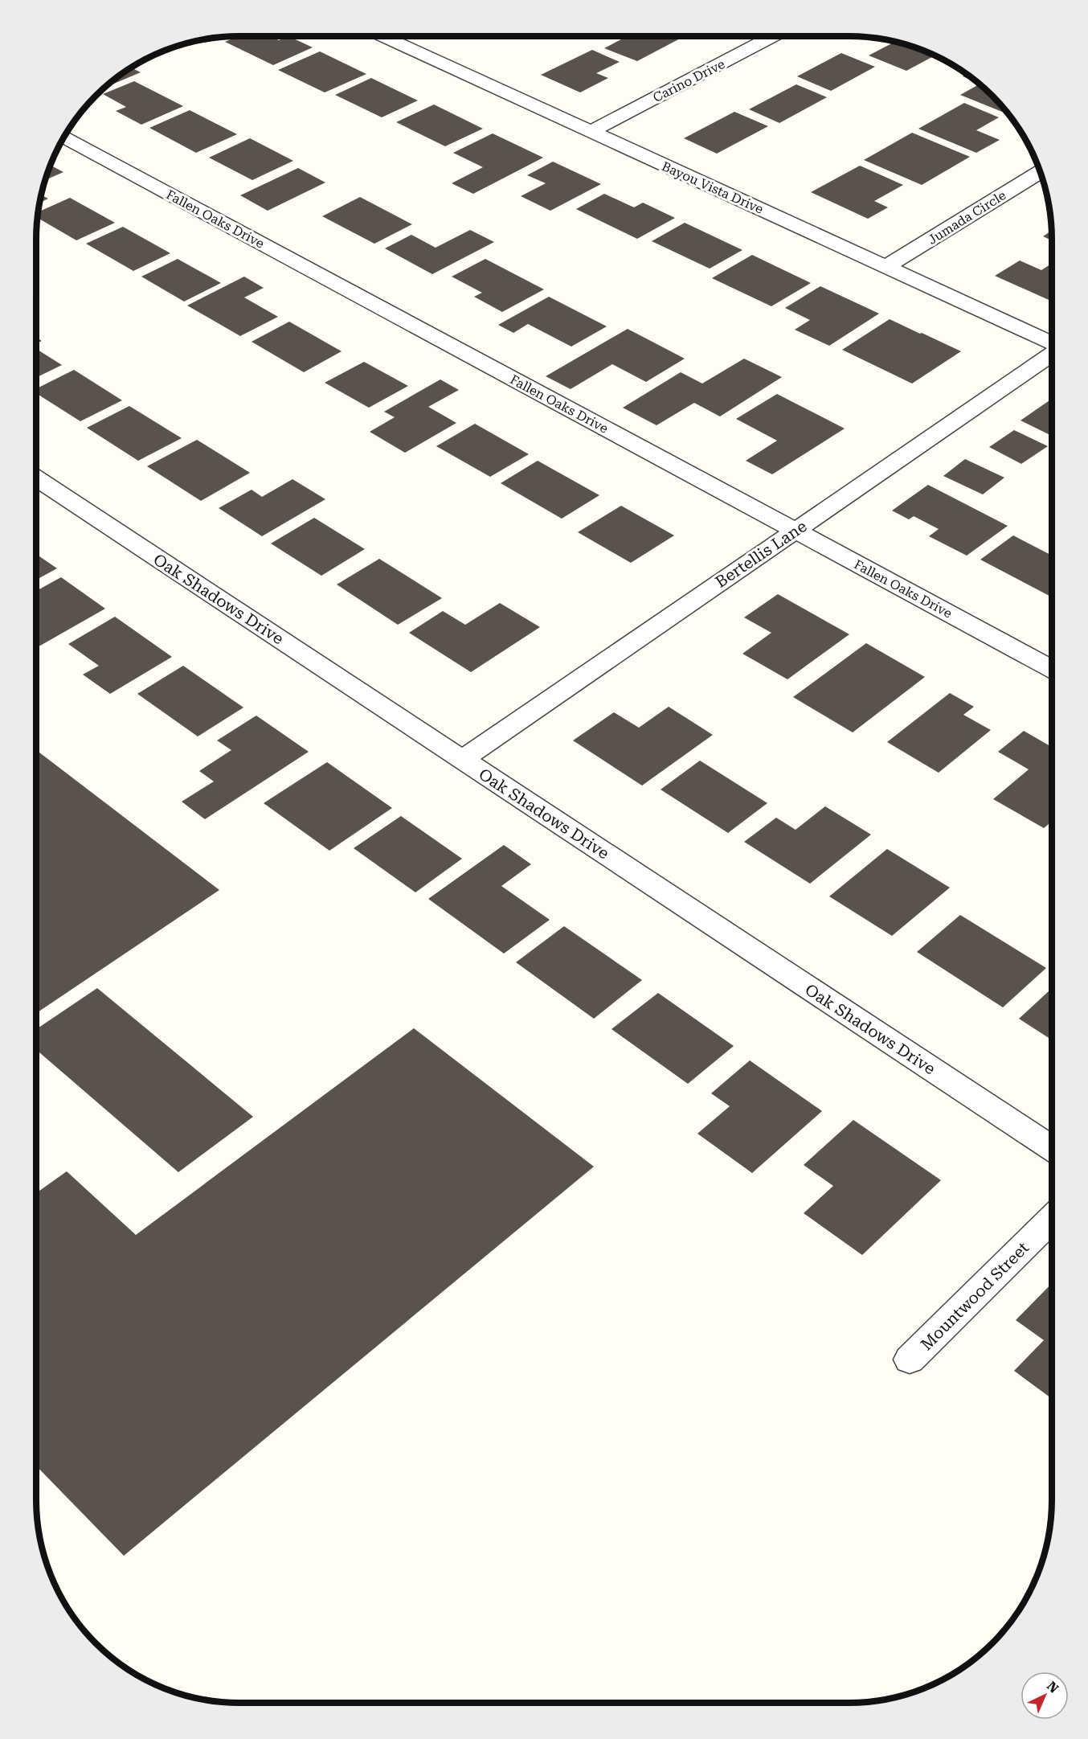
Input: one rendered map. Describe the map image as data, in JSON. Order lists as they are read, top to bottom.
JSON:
{
  "streets": {
    "street": [
      "Carino Drive",
      "Bayou Vista Drive",
      "Jumada Circle",
      "Fallen Oaks Drive",
      "Bertellis Lane",
      "Oak Shadows Drive",
      "Mountwood Street"
    ]
  },
  "crossings": [
    ["Carino Drive", "Bayou Vista Drive"],
    ["Bayou Vista Drive", "Jumada Circle"],
    ["Fallen Oaks Drive", "Bertellis Lane"],
    ["Bertellis Lane", "Oak Shadows Drive"]
  ],
  "north": "top right"
}
